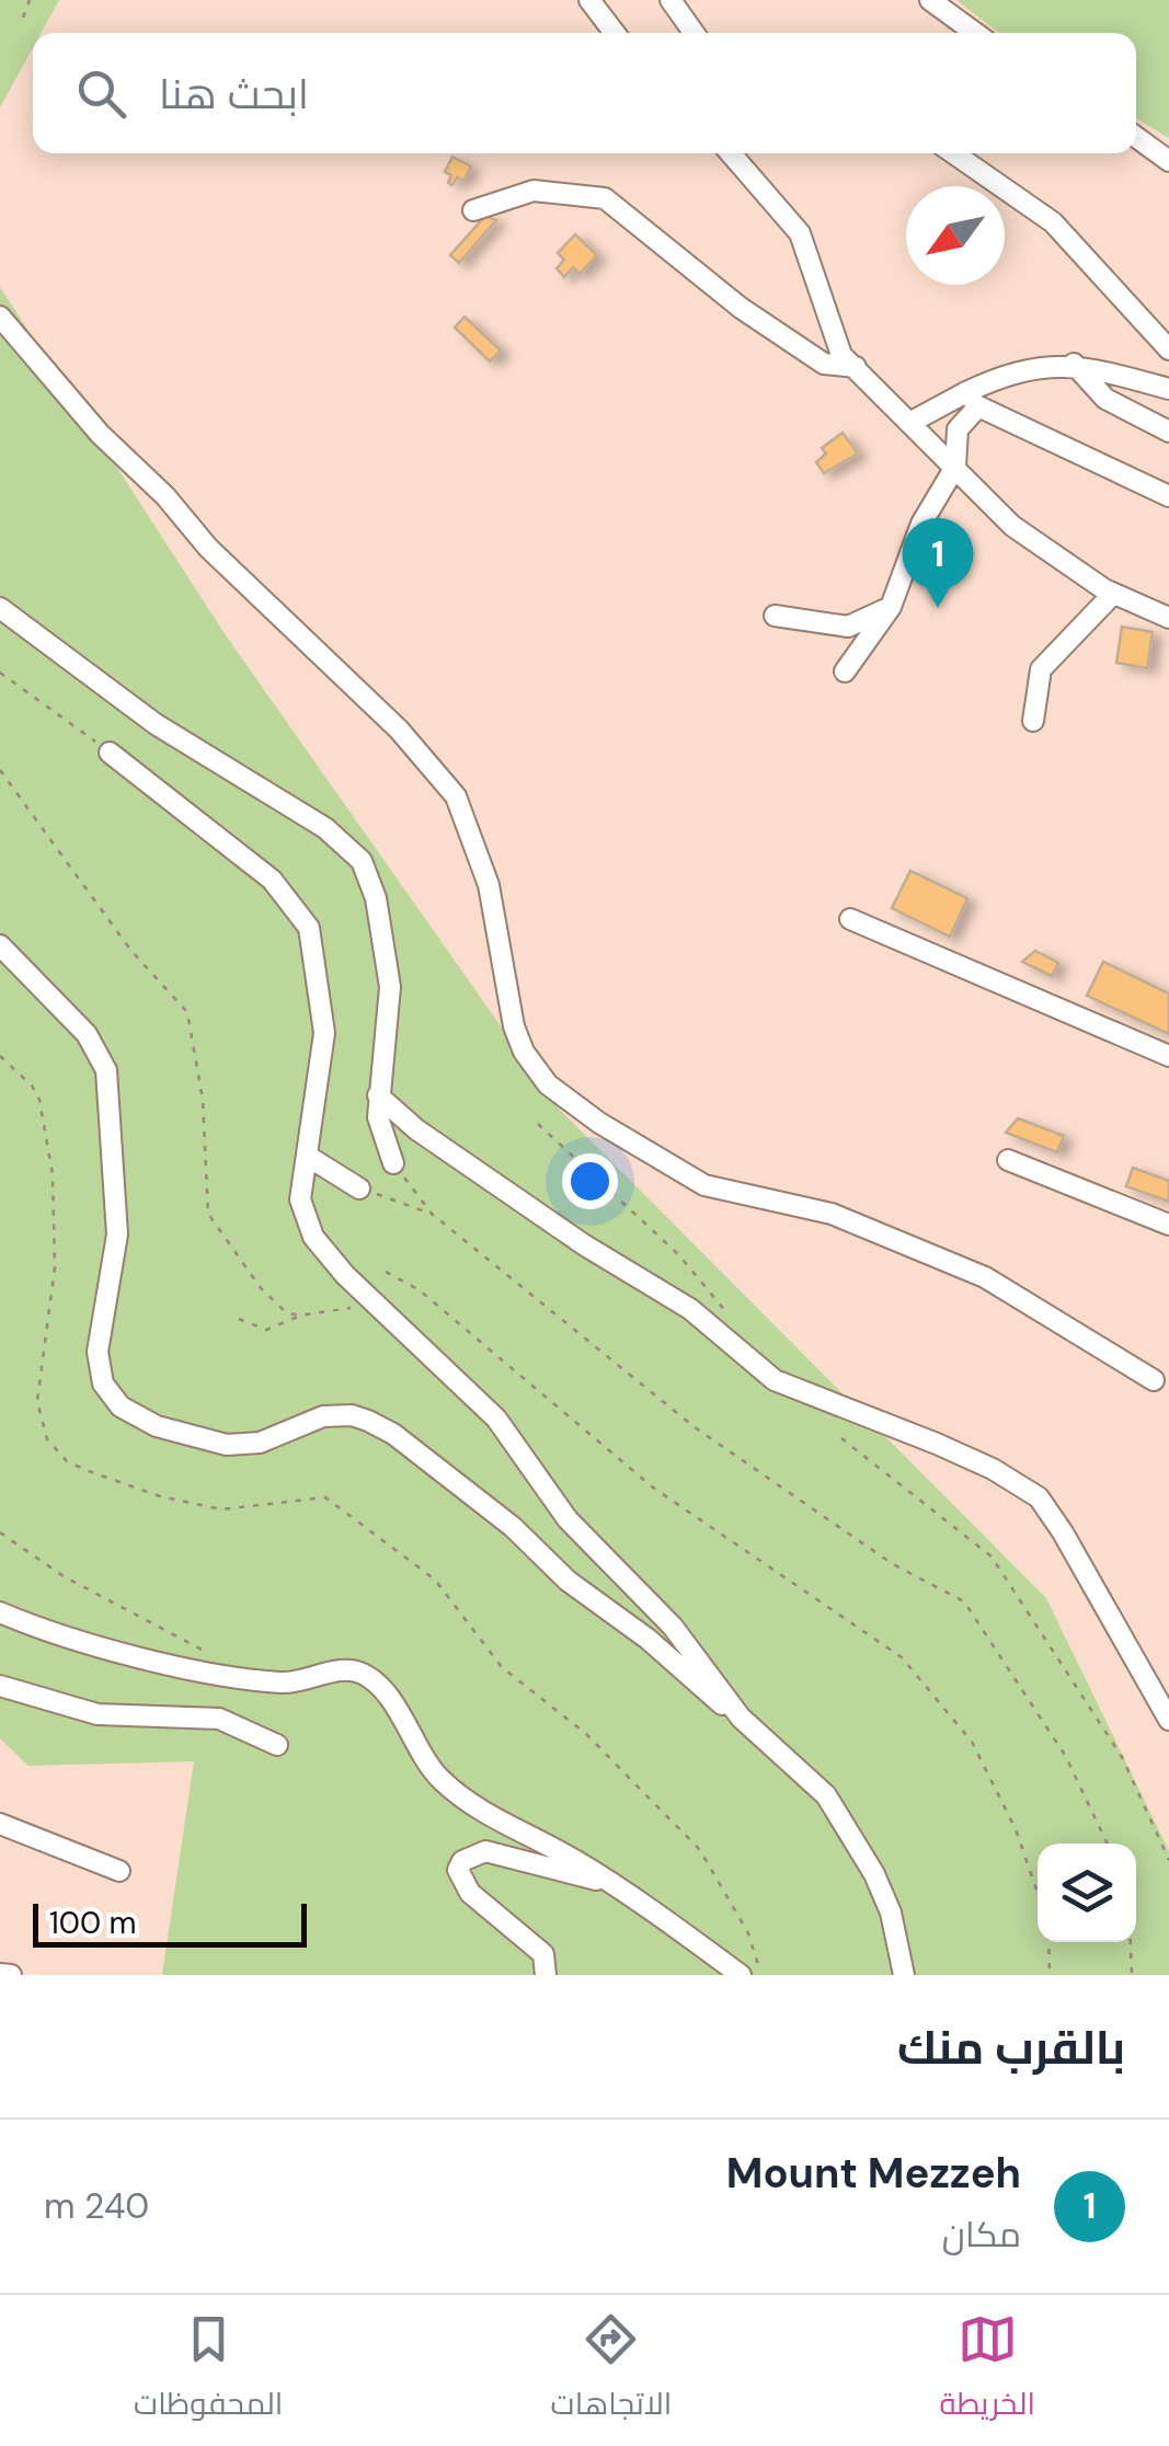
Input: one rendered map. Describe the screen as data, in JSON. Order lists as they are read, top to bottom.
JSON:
{
  "scale_bar": "100 m",
  "north": "bottom left",
  "page": {
    "search": "ابحث هنا",
    "pins": "1",
    "scale": "100 m",
    "heading": "بالقرب منك",
    "list": [
      {
        "mark": "1",
        "name": "Mount Mezzeh",
        "note": "مكان",
        "value": "240 m"
      }
    ],
    "nav": ["الخريطة", "الاتجاهات", "المحفوظات"]
  }
}
